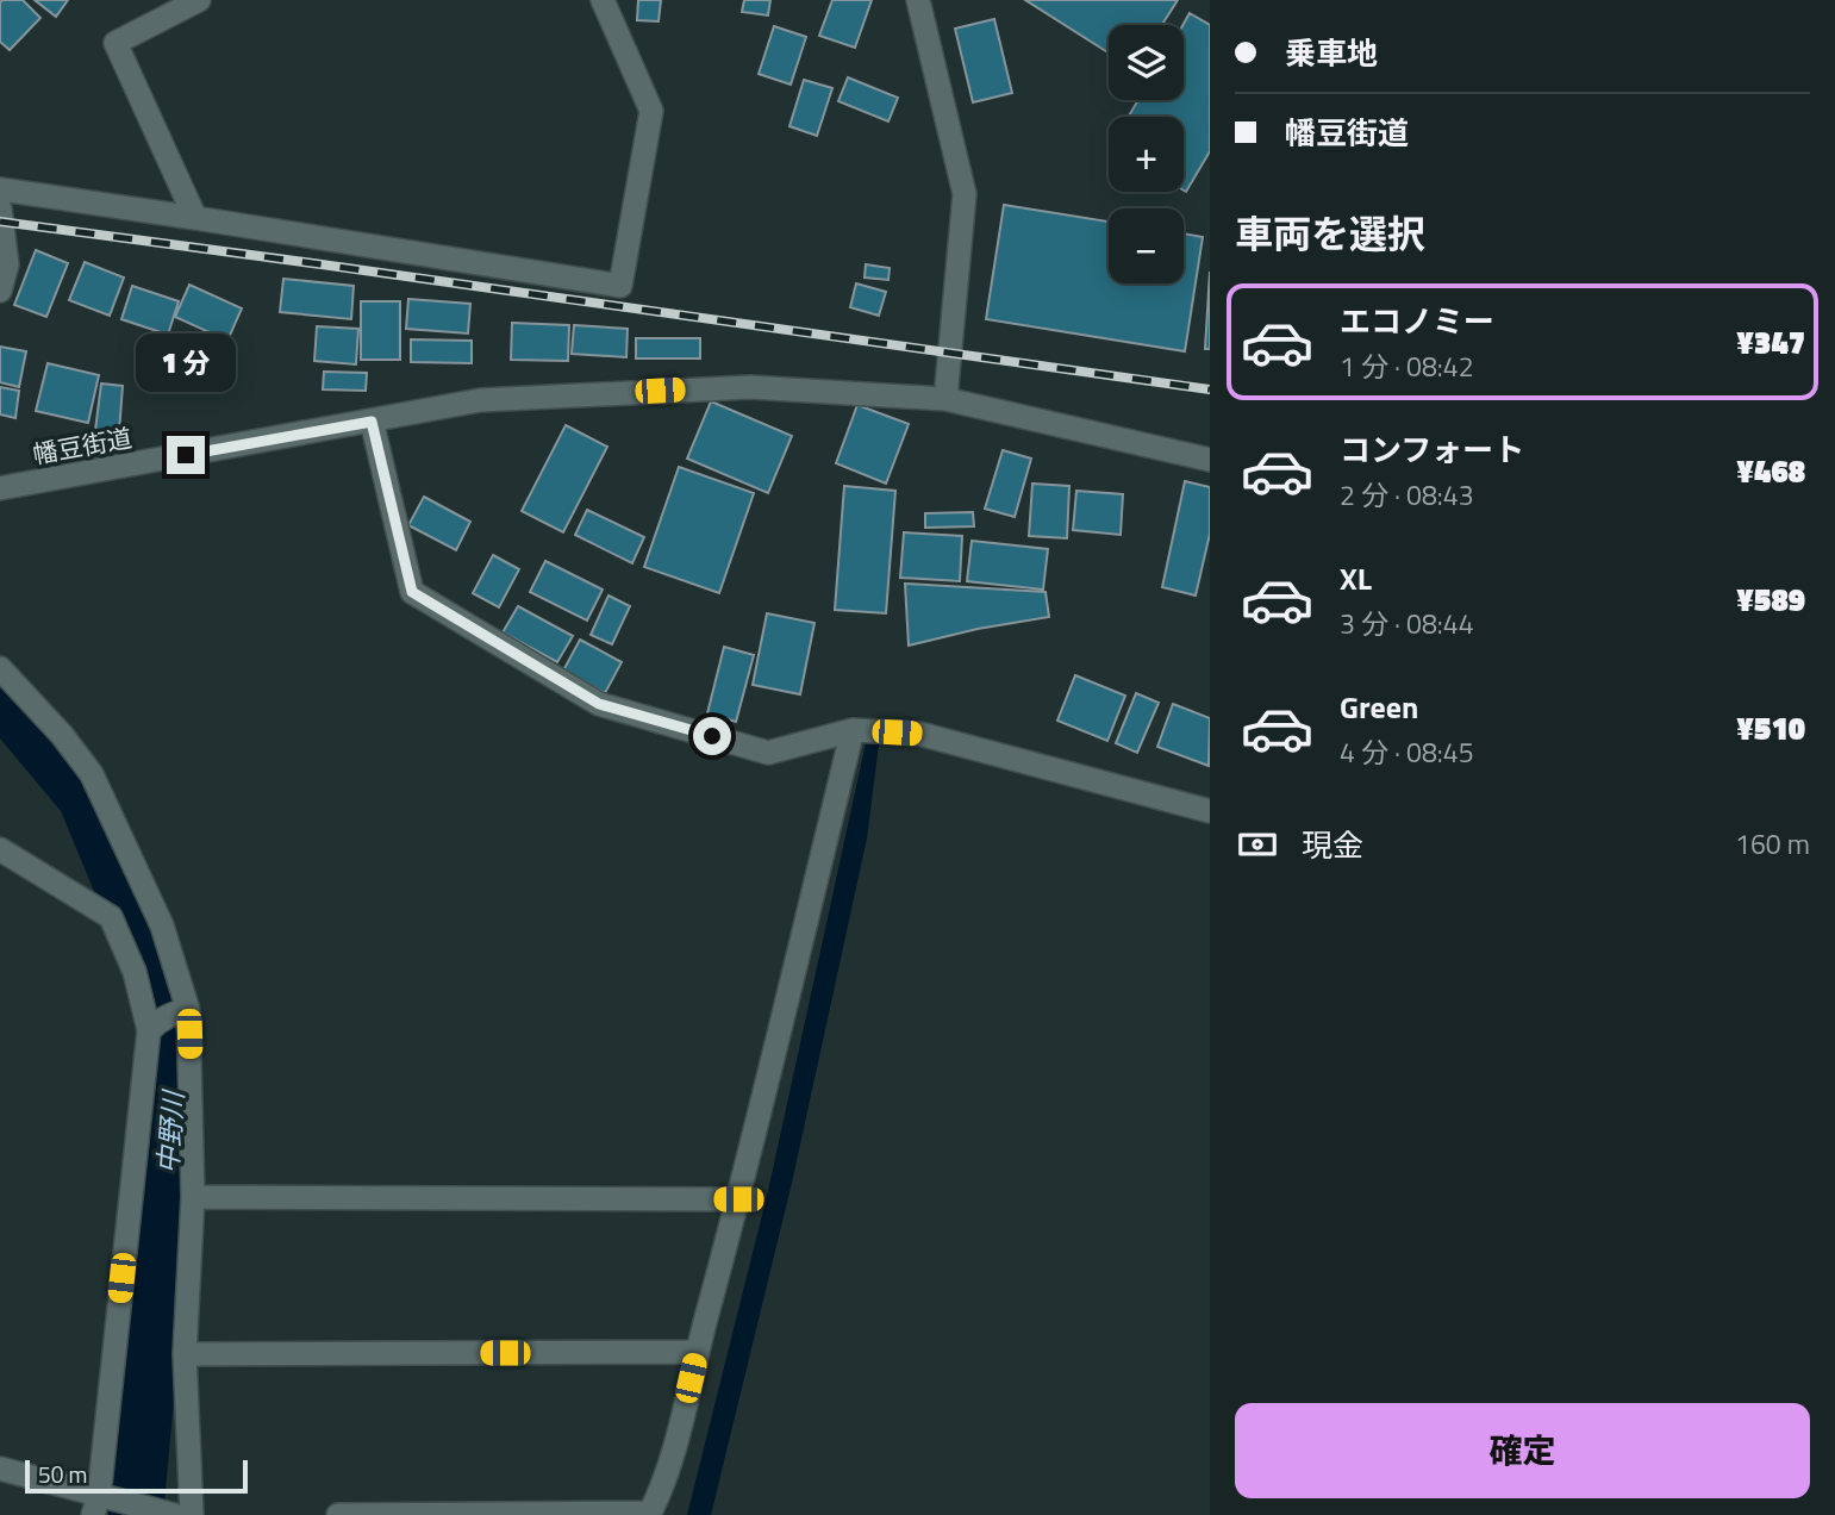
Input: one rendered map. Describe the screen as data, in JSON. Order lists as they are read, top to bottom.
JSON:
{
  "streets": {
    "street": ["幡豆街道"]
  },
  "water": ["中野川"],
  "scale_bar": "50 m",
  "page": {
    "banner": ["乗車地", "幡豆街道"],
    "map_buttons": ["+", "−"],
    "heading": "車両を選択",
    "list": [
      {
        "name": "エコノミー",
        "note": "1 分 · 08:42",
        "value": "¥347"
      },
      {
        "name": "コンフォート",
        "note": "2 分 · 08:43",
        "value": "¥468"
      },
      {
        "name": "XL",
        "note": "3 分 · 08:44",
        "value": "¥589"
      },
      {
        "name": "Green",
        "note": "4 分 · 08:45",
        "value": "¥510"
      }
    ],
    "bubble": "1 分",
    "pay": ["現金", "160 m"],
    "buttons": "確定",
    "scale": "50 m"
  }
}
